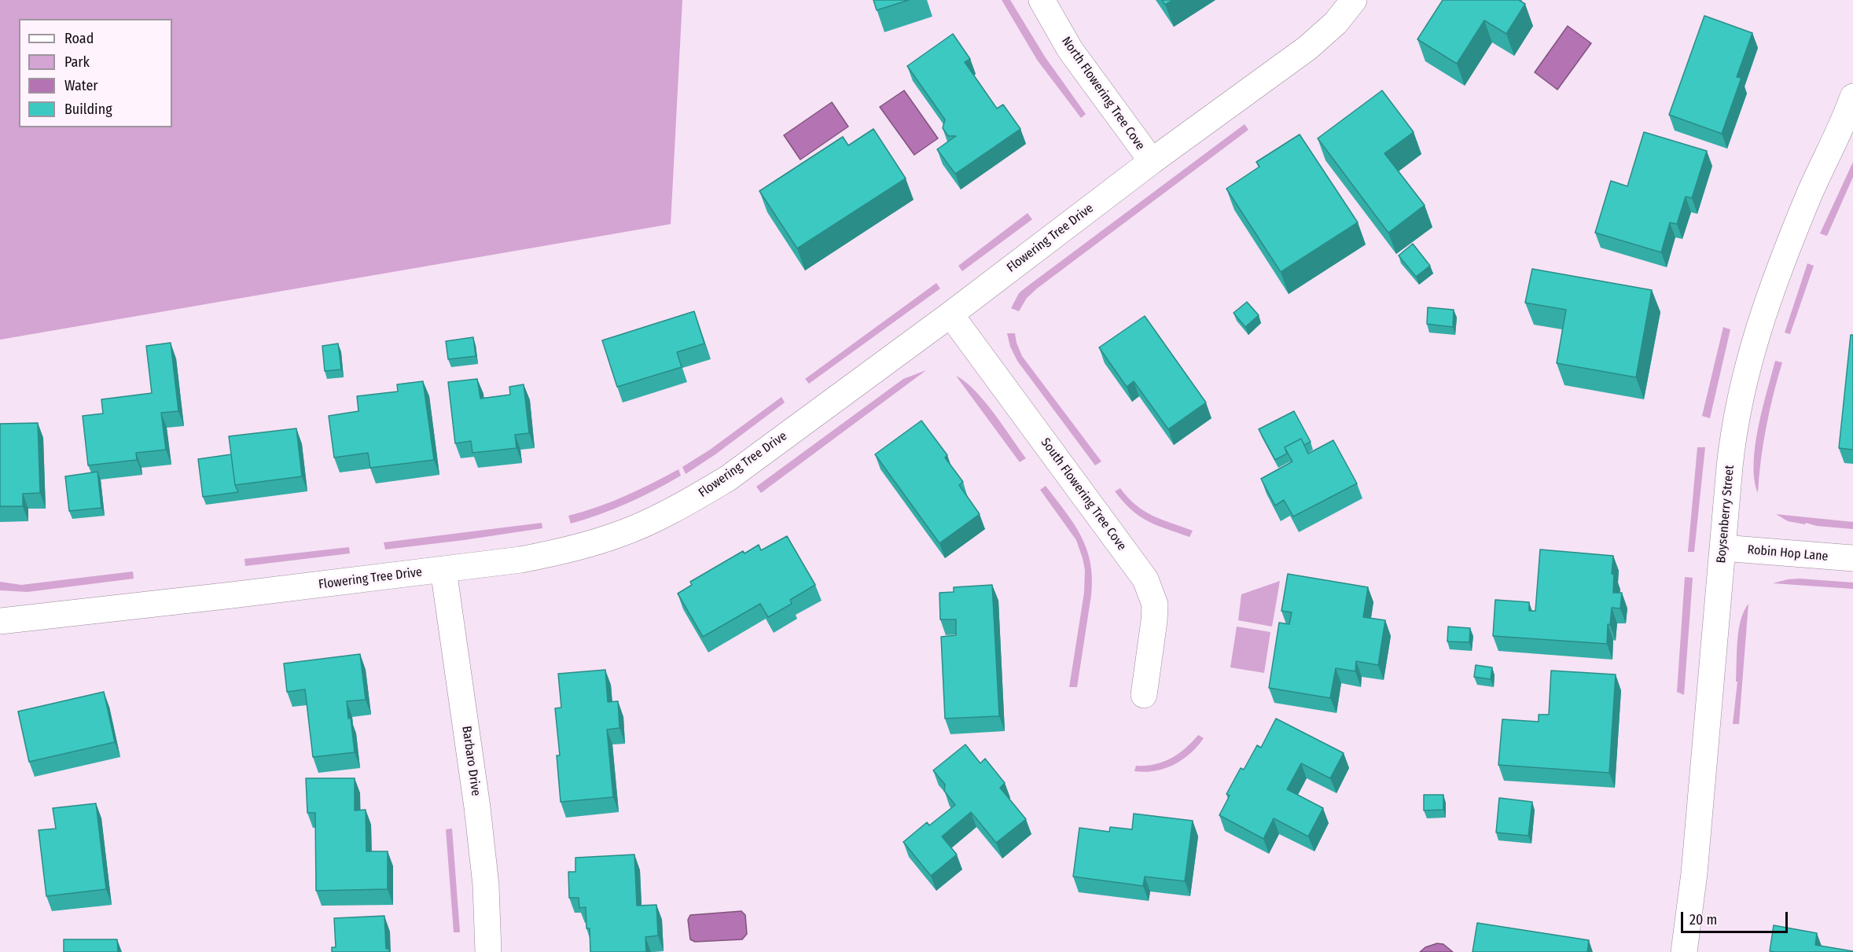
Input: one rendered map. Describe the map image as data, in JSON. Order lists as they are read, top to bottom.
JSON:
{
  "streets": {
    "street": [
      "North Flowering Tree Cove",
      "Flowering Tree Drive",
      "South Flowering Tree Cove",
      "Boysenberry Street",
      "Robin Hop Lane",
      "Barbaro Drive"
    ]
  },
  "crossings": [
    ["North Flowering Tree Cove", "Flowering Tree Drive"],
    ["Flowering Tree Drive", "South Flowering Tree Cove"],
    ["Flowering Tree Drive", "Barbaro Drive"],
    ["Boysenberry Street", "Robin Hop Lane"]
  ],
  "legend": [
    "Road",
    "Park",
    "Water",
    "Building"
  ],
  "scale_bar": "20 m"
}
